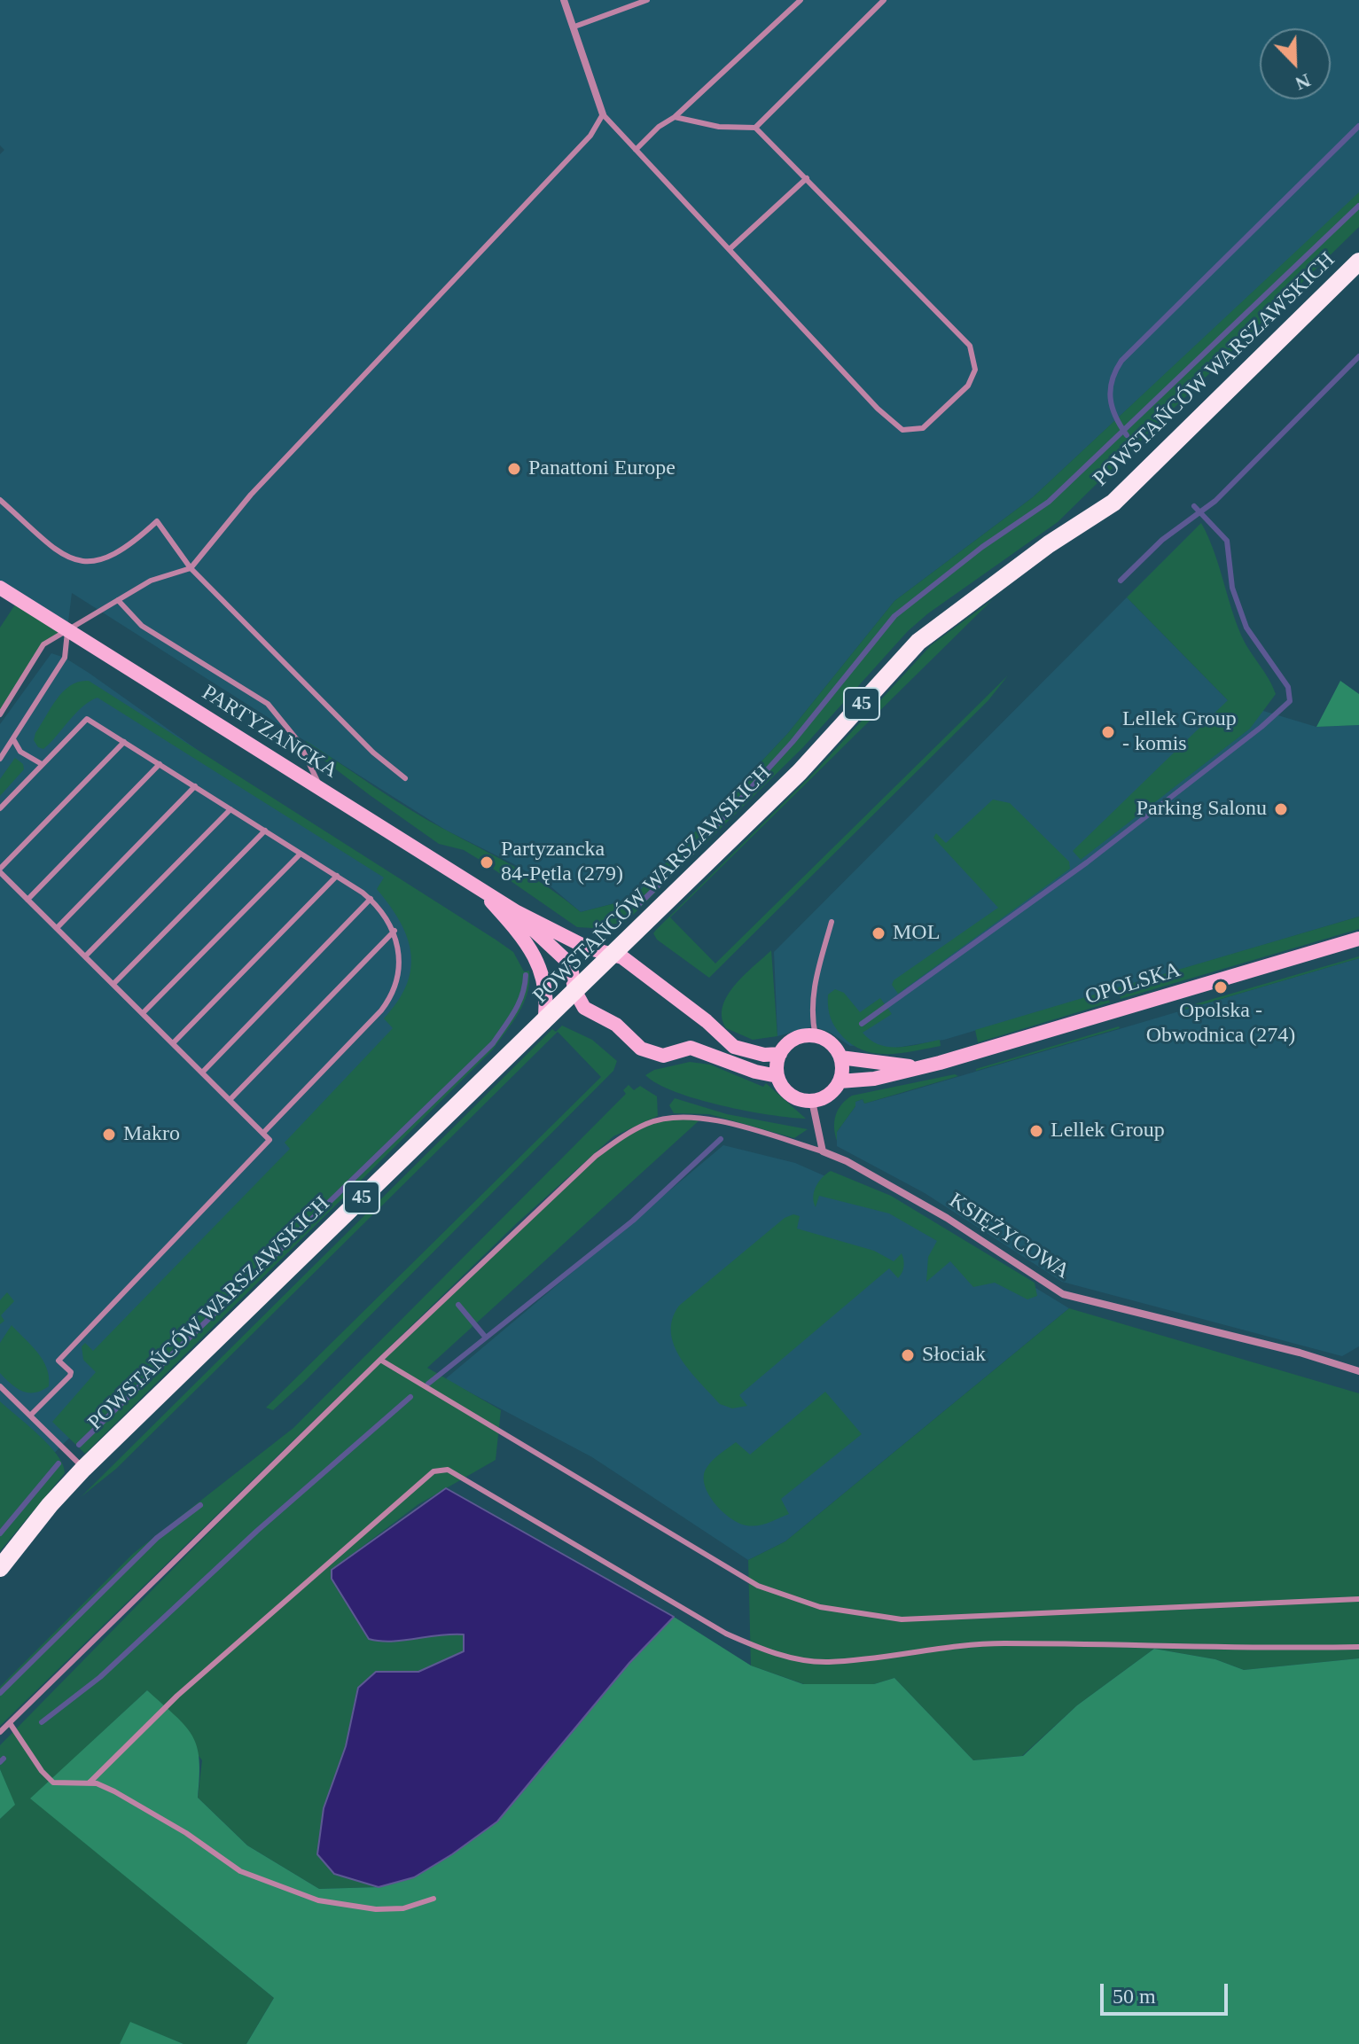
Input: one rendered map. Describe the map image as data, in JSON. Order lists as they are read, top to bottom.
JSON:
{
  "streets": {
    "main road": ["POWSTAŃCÓW WARSZAWSKICH", "45"],
    "street": ["PARTYZANCKA", "OPOLSKA", "KSIĘŻYCOWA"]
  },
  "crossings": [
    ["POWSTAŃCÓW WARSZAWSKICH", "PARTYZANCKA"],
    ["PARTYZANCKA", "OPOLSKA"]
  ],
  "places": [
    "Panattoni Europe",
    "Lellek Group - komis",
    "Parking Salonu",
    "Partyzancka 84-Pętla (279)",
    "MOL",
    "Opolska - Obwodnica (274)",
    "Lellek Group",
    "Makro",
    "Słociak"
  ],
  "scale_bar": "50 m",
  "north": "bottom right"
}
